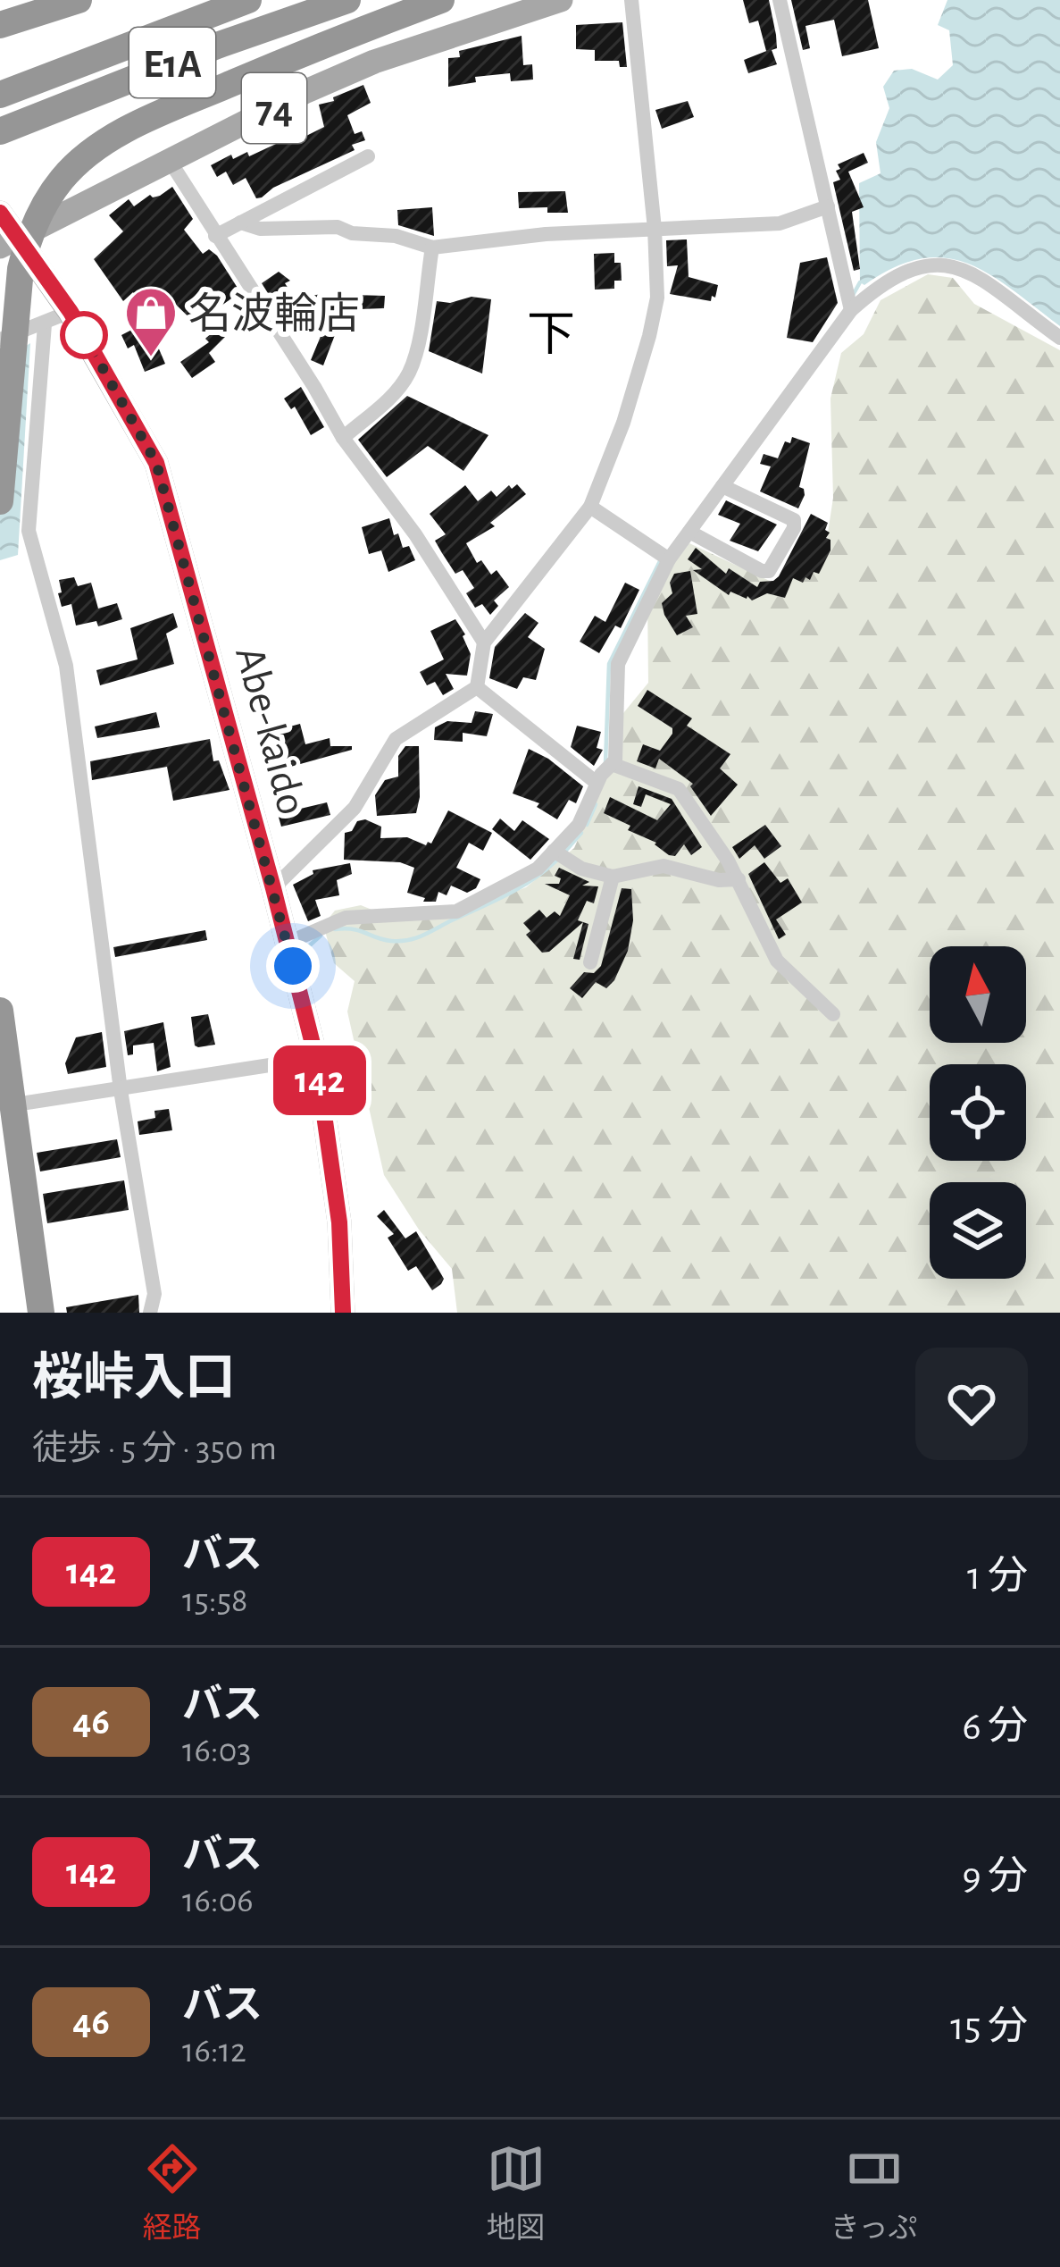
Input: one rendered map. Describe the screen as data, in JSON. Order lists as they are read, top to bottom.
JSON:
{
  "streets": {
    "highway": ["E1A"],
    "main road": ["74", "Abe-kaido"]
  },
  "crossings": [
    ["74", "Abe-kaido"]
  ],
  "districts": ["下"],
  "places": {
    "shop": ["名波輪店"]
  },
  "lines": ["bus line 142"],
  "north": "top",
  "page": {
    "on_map": "142",
    "heading": ["桜峠入口", "徒歩 · 5 分 · 350 m"],
    "list": [
      {
        "mark": "142",
        "name": "バス",
        "note": "15:58",
        "value": "1 分"
      },
      {
        "mark": "46",
        "name": "バス",
        "note": "16:03",
        "value": "6 分"
      },
      {
        "mark": "142",
        "name": "バス",
        "note": "16:06",
        "value": "9 分"
      },
      {
        "mark": "46",
        "name": "バス",
        "note": "16:12",
        "value": "15 分"
      }
    ],
    "tabs": ["経路", "地図", "きっぷ"]
  }
}
